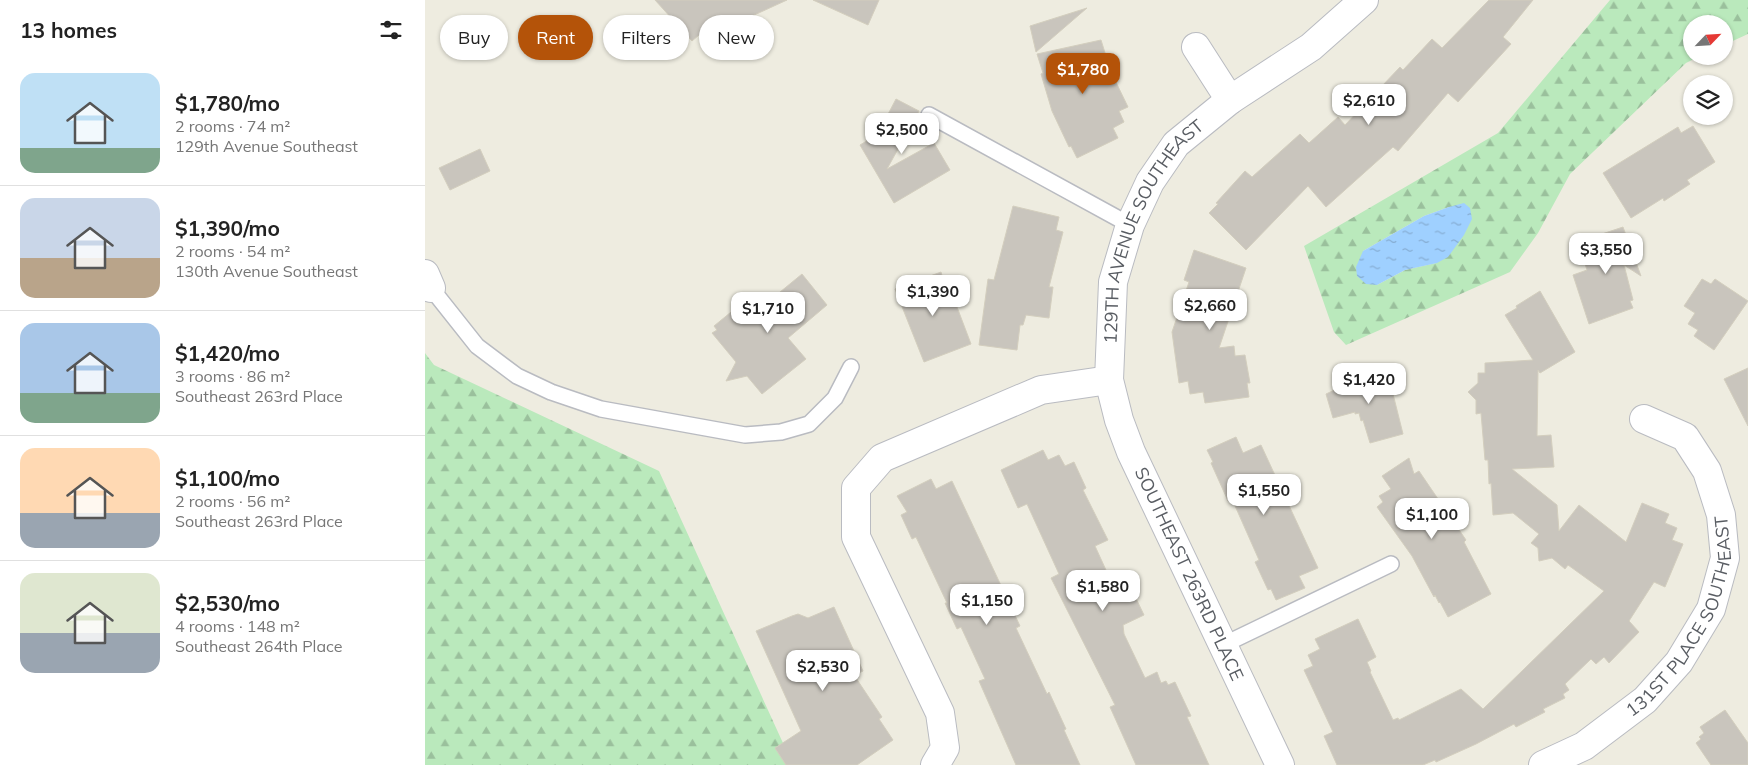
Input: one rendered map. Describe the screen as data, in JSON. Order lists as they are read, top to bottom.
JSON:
{
  "streets": {
    "street": ["129TH AVENUE SOUTHEAST", "SOUTHEAST 263RD PLACE", "131ST PLACE SOUTHEAST"]
  },
  "crossings": [
    ["129TH AVENUE SOUTHEAST", "SOUTHEAST 263RD PLACE"]
  ],
  "north": "top right",
  "page": {
    "heading": "13 homes",
    "chip": [
      "Buy",
      "Rent",
      "Filters",
      "New"
    ],
    "price": [
      "$1,780",
      "$2,610",
      "$2,500",
      "$3,550",
      "$1,390",
      "$2,660",
      "$1,710",
      "$1,420",
      "$1,550",
      "$1,100",
      "$1,580",
      "$1,150",
      "$2,530"
    ],
    "list": [
      {
        "name": "$1,780/mo",
        "note": "2 rooms · 74 m² · 129th Avenue Southeast"
      },
      {
        "name": "$1,390/mo",
        "note": "2 rooms · 54 m² · 130th Avenue Southeast"
      },
      {
        "name": "$1,420/mo",
        "note": "3 rooms · 86 m² · Southeast 263rd Place"
      },
      {
        "name": "$1,100/mo",
        "note": "2 rooms · 56 m² · Southeast 263rd Place"
      },
      {
        "name": "$2,530/mo",
        "note": "4 rooms · 148 m² · Southeast 264th Place"
      }
    ]
  }
}
